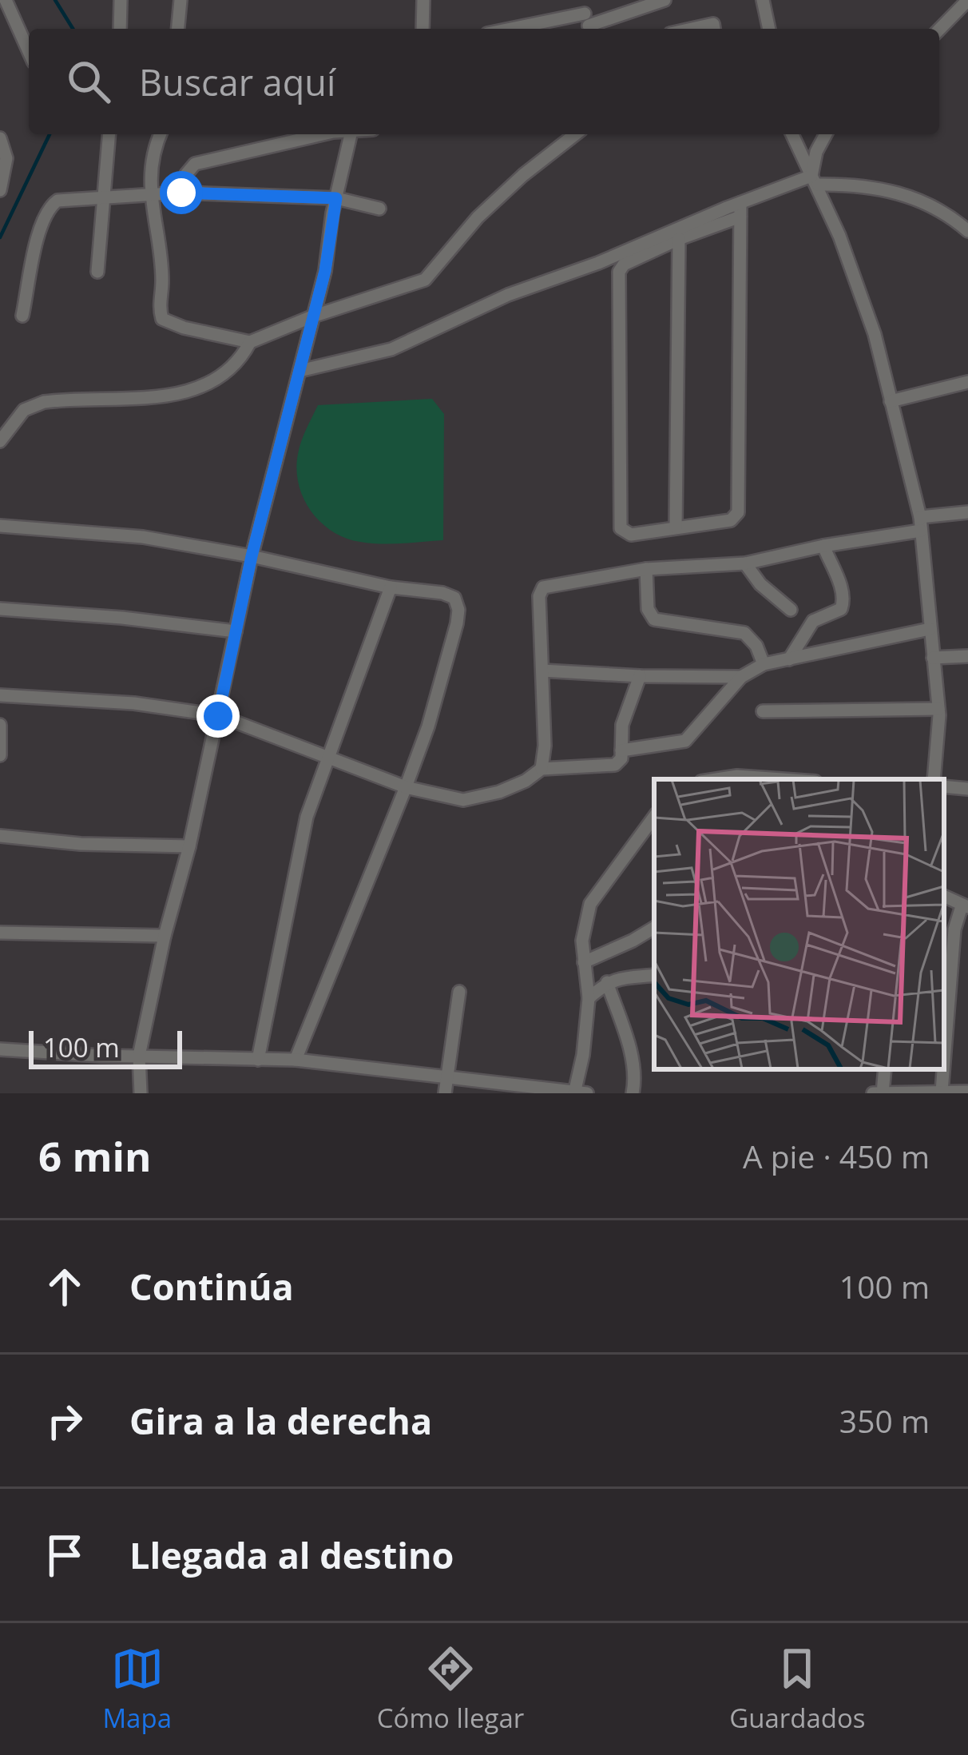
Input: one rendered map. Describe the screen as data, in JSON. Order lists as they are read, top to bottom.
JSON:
{
  "scale_bar": "100 m",
  "page": {
    "search": "Buscar aquí",
    "scale": "100 m",
    "heading": ["6 min", "A pie · 450 m"],
    "list": [
      ["Continúa", "100 m"],
      ["Gira a la derecha", "350 m"],
      "Llegada al destino"
    ],
    "nav": ["Mapa", "Cómo llegar", "Guardados"]
  }
}
